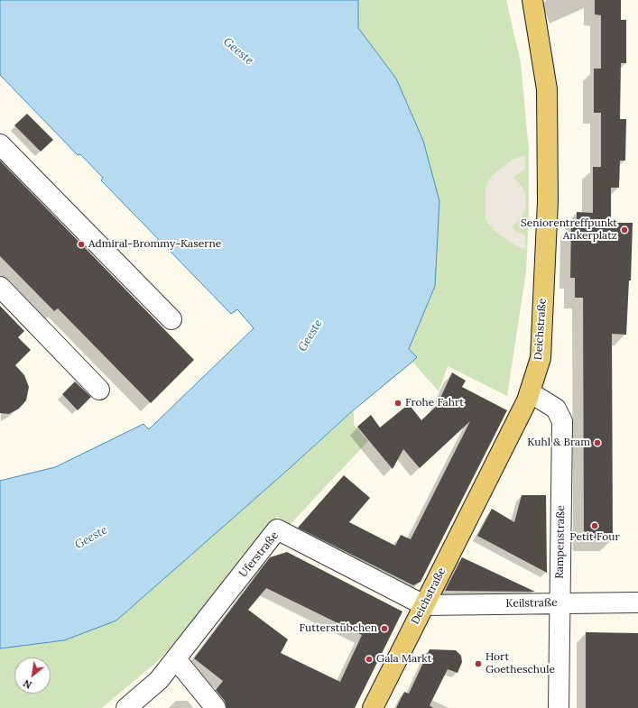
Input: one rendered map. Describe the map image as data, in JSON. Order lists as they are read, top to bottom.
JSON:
{
  "streets": {
    "main road": ["Deichstraße"],
    "street": ["Rampenstraße", "Uferstraße", "Keilstraße"]
  },
  "crossings": [
    ["Deichstraße", "Rampenstraße"],
    ["Deichstraße", "Uferstraße"],
    ["Deichstraße", "Keilstraße"],
    ["Rampenstraße", "Keilstraße"],
    ["Uferstraße", "Keilstraße"]
  ],
  "water": ["Geeste"],
  "places": [
    "Seniorentreffpunkt Ankerplatz",
    "Admiral-Brommy-Kaserne",
    "Frohe Fahrt",
    "Kuhl & Bram",
    "Petit Four",
    "Futterstübchen",
    "Gala Markt",
    "Hort Goetheschule"
  ],
  "north": "bottom left"
}
